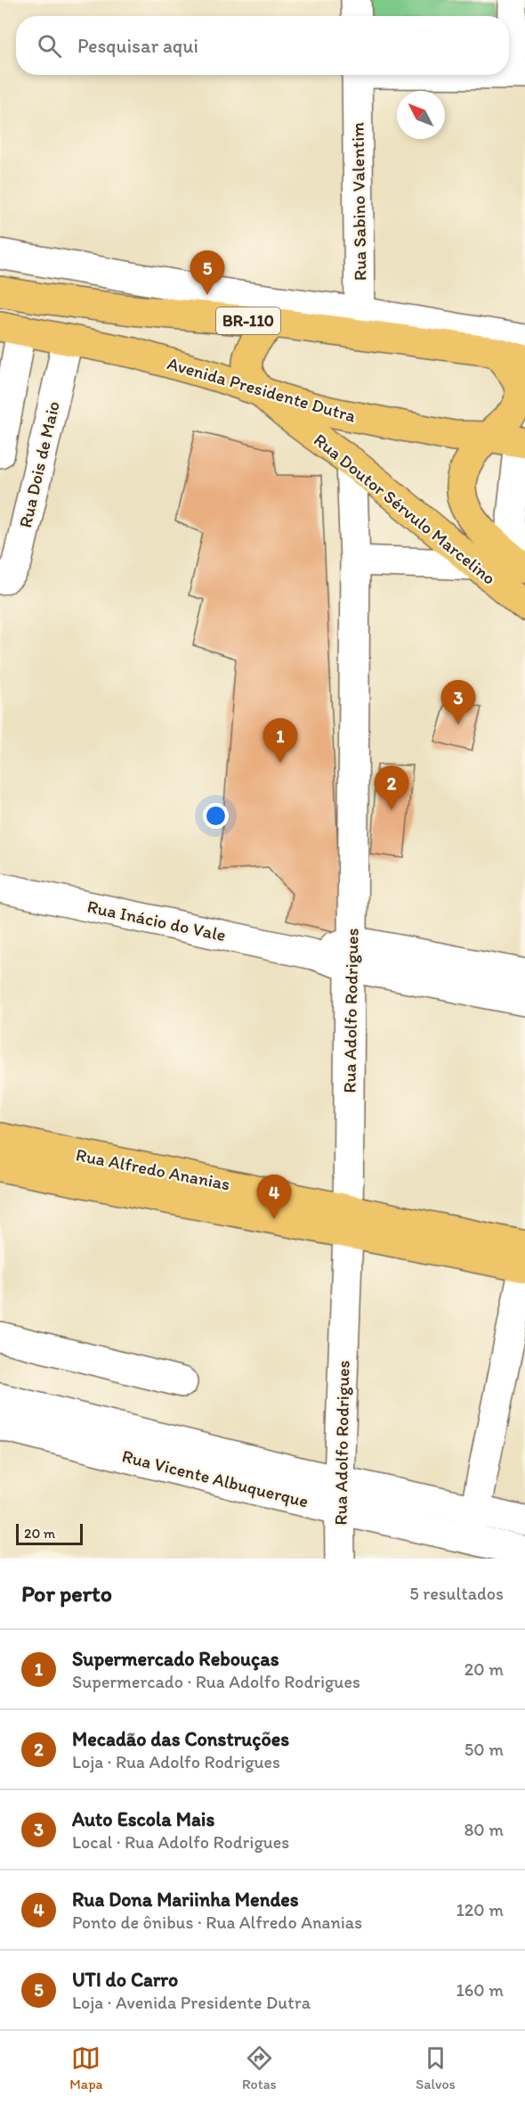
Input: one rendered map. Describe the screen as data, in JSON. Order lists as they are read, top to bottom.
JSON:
{
  "streets": {
    "main road": [
      "BR-110",
      "Avenida Presidente Dutra",
      "Rua Doutor Sérvulo Marcelino",
      "Rua Alfredo Ananias"
    ],
    "street": [
      "Rua Sabino Valentim",
      "Rua Dois de Maio",
      "Rua Inácio do Vale",
      "Rua Adolfo Rodrigues",
      "Rua Vicente Albuquerque"
    ]
  },
  "crossings": [
    ["Rua Sabino Valentim", "BR-110"],
    ["BR-110", "Rua Doutor Sérvulo Marcelino"],
    ["Avenida Presidente Dutra", "Rua Dois de Maio"],
    ["Avenida Presidente Dutra", "Rua Doutor Sérvulo Marcelino"],
    ["Rua Doutor Sérvulo Marcelino", "Rua Adolfo Rodrigues"],
    ["Rua Inácio do Vale", "Rua Adolfo Rodrigues"],
    ["Rua Adolfo Rodrigues", "Rua Alfredo Ananias"],
    ["Rua Adolfo Rodrigues", "Rua Vicente Albuquerque"]
  ],
  "scale_bar": "20 m",
  "north": "top left",
  "page": {
    "search": "Pesquisar aqui",
    "pins": [
      "5",
      "3",
      "1",
      "2",
      "4"
    ],
    "scale": "20 m",
    "heading": ["Por perto", "5 resultados"],
    "list": [
      {
        "mark": "1",
        "name": "Supermercado Rebouças",
        "note": "Supermercado · Rua Adolfo Rodrigues",
        "value": "20 m"
      },
      {
        "mark": "2",
        "name": "Mecadão das Construções",
        "note": "Loja · Rua Adolfo Rodrigues",
        "value": "50 m"
      },
      {
        "mark": "3",
        "name": "Auto Escola Mais",
        "note": "Local · Rua Adolfo Rodrigues",
        "value": "80 m"
      },
      {
        "mark": "4",
        "name": "Rua Dona Mariinha Mendes",
        "note": "Ponto de ônibus · Rua Alfredo Ananias",
        "value": "120 m"
      },
      {
        "mark": "5",
        "name": "UTI do Carro",
        "note": "Loja · Avenida Presidente Dutra",
        "value": "160 m"
      }
    ],
    "nav": ["Mapa", "Rotas", "Salvos"]
  }
}
